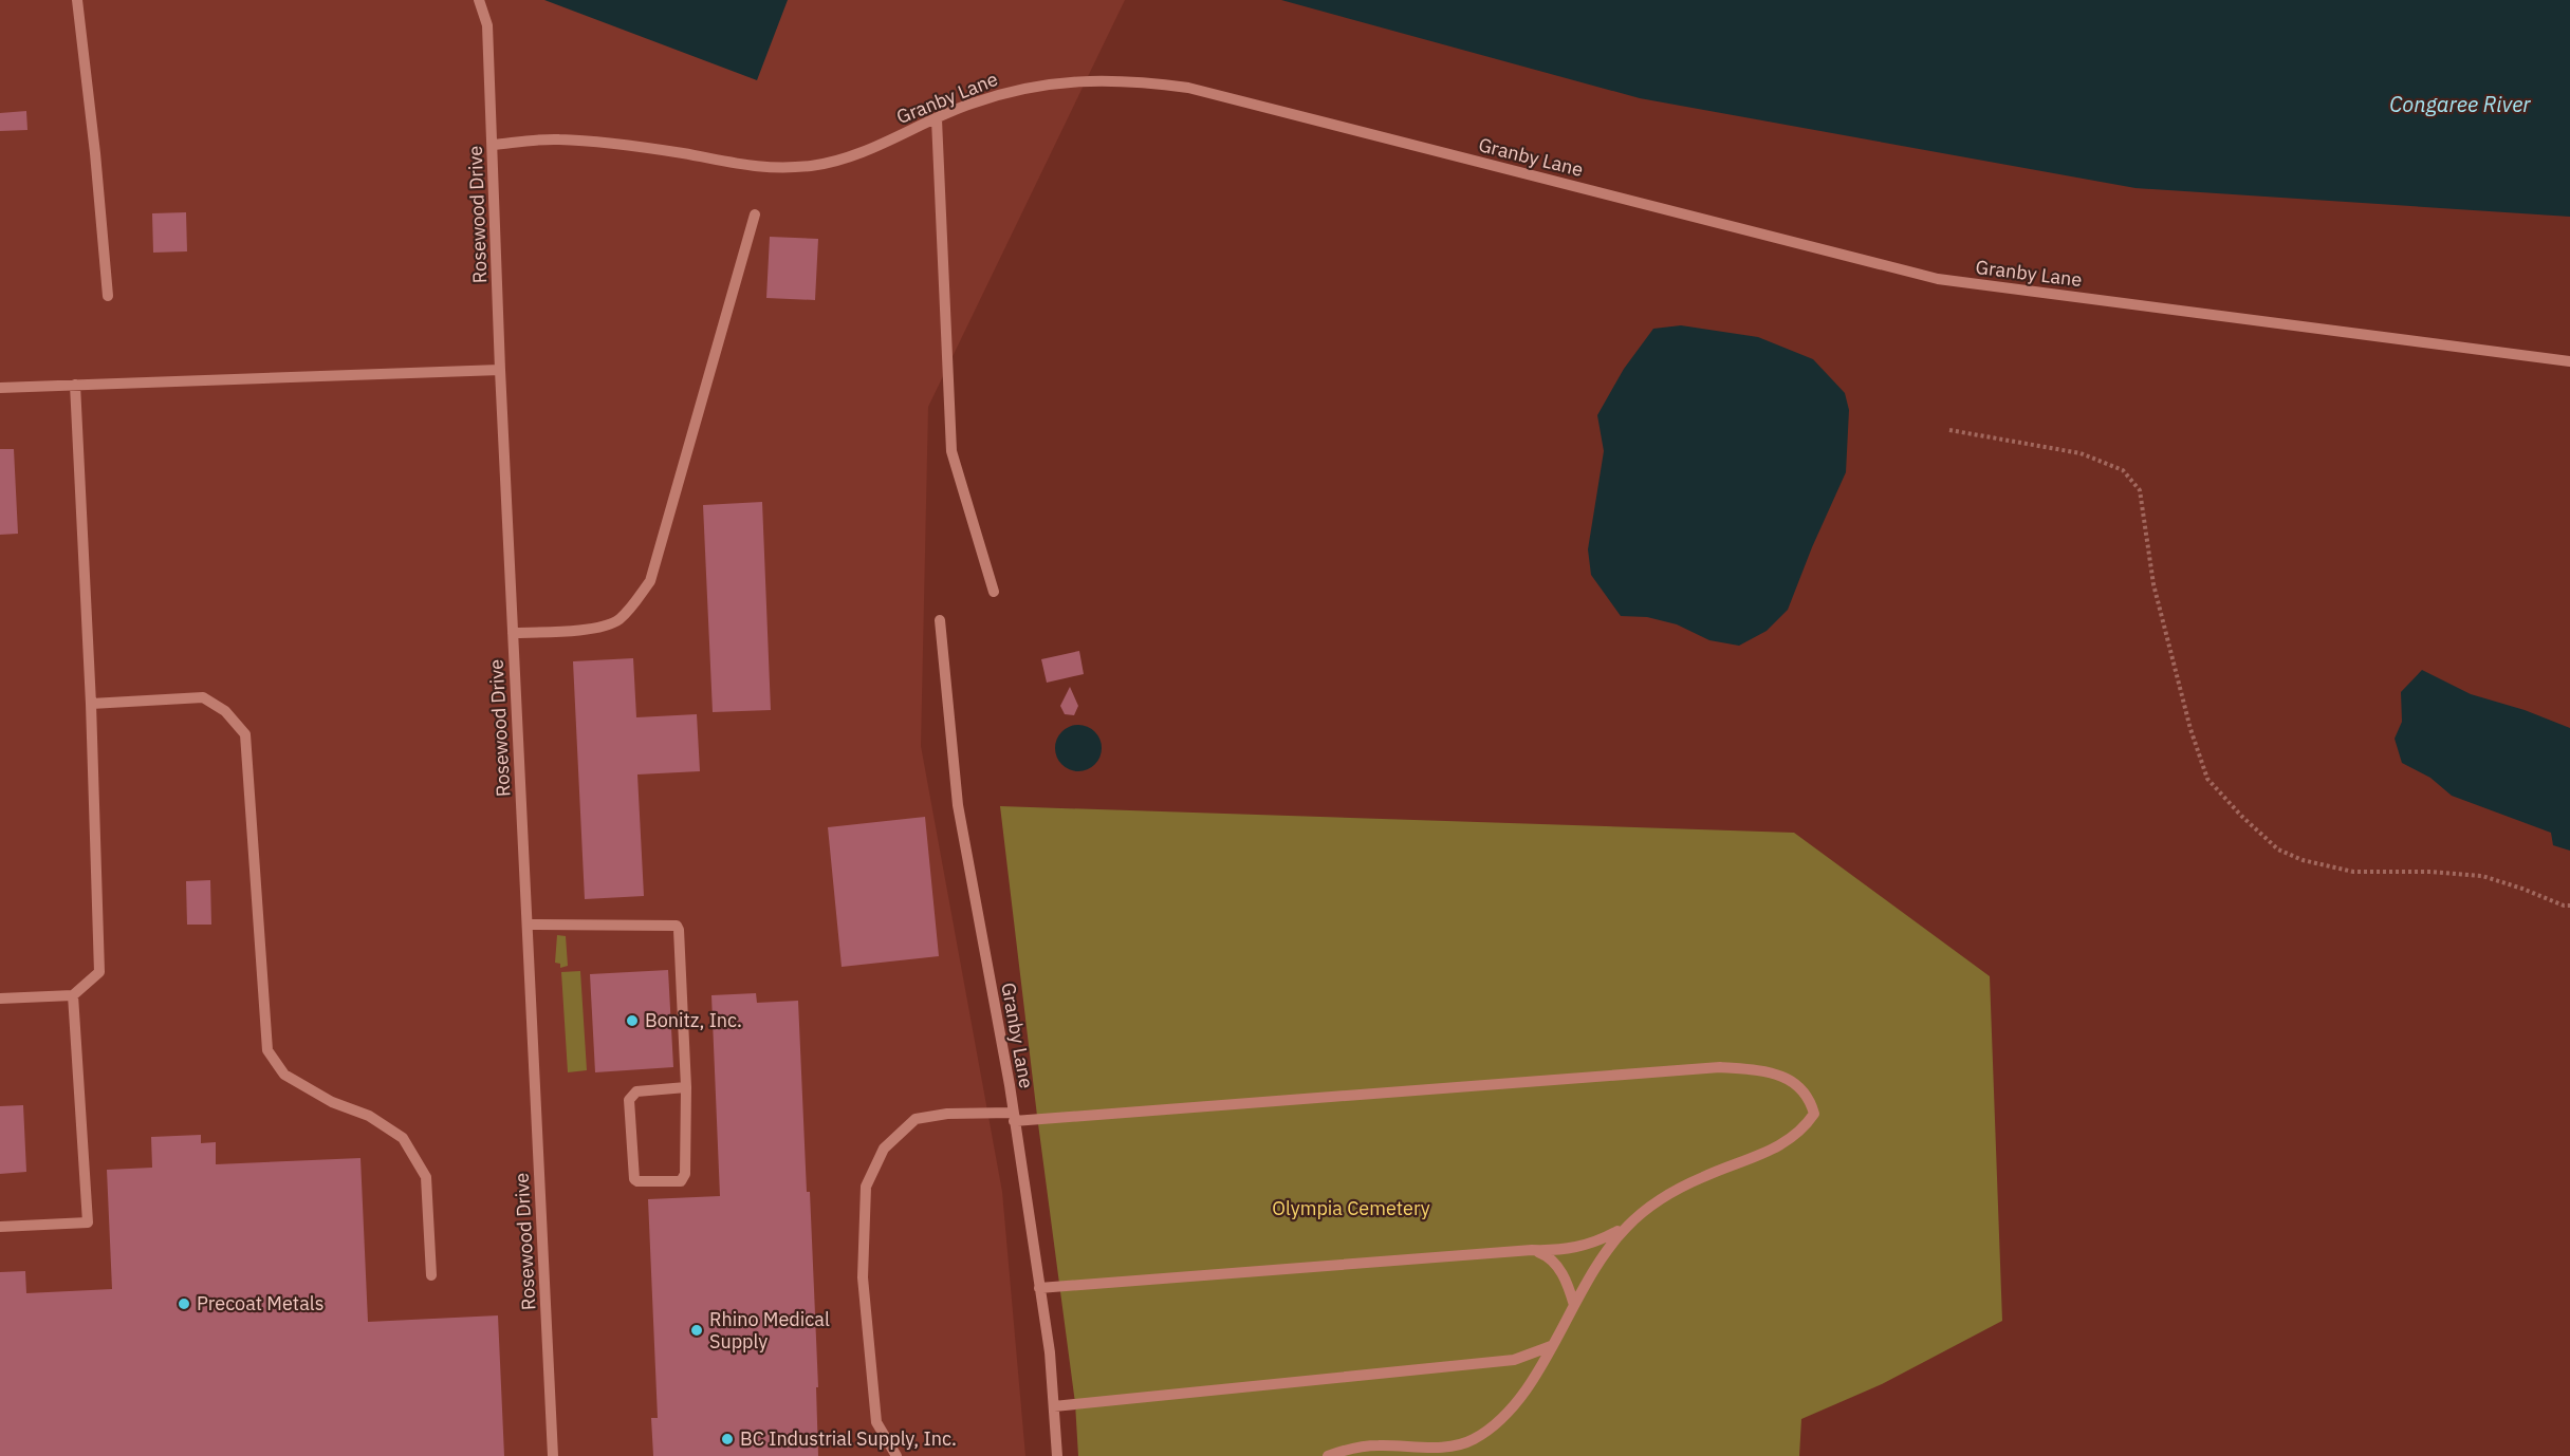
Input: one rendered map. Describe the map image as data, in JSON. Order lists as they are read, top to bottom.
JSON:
{
  "streets": {
    "street": ["Granby Lane", "Rosewood Drive"]
  },
  "crossings": [
    ["Granby Lane", "Rosewood Drive"]
  ],
  "water": ["Congaree River"],
  "parks": ["Olympia Cemetery"],
  "places": [
    "Bonitz, Inc.",
    "Precoat Metals",
    "Rhino Medical Supply",
    "BC Industrial Supply, Inc."
  ]
}
